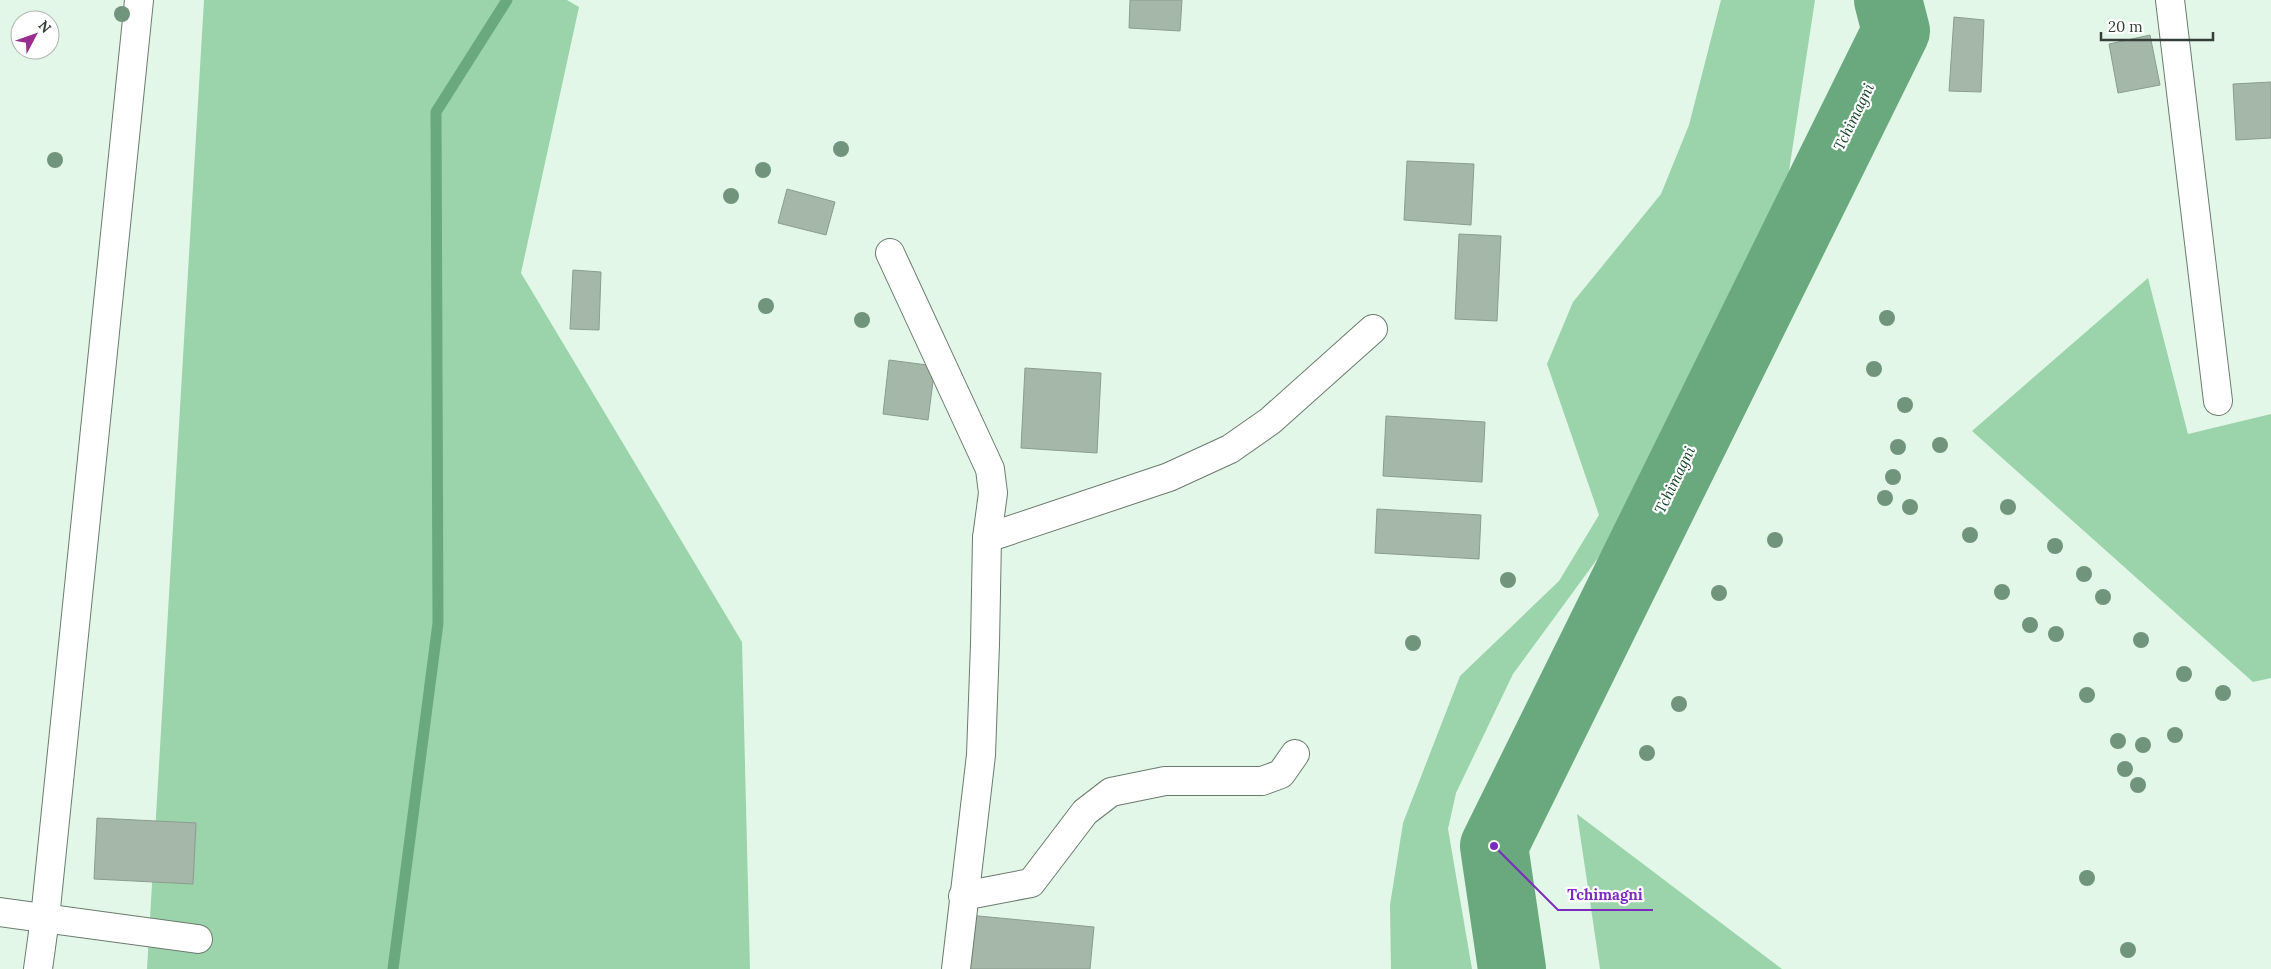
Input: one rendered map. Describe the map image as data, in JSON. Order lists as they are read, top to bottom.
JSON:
{
  "water": ["Tchimagni"],
  "places": ["Tchimagni"],
  "scale_bar": "20 m",
  "north": "top right"
}
